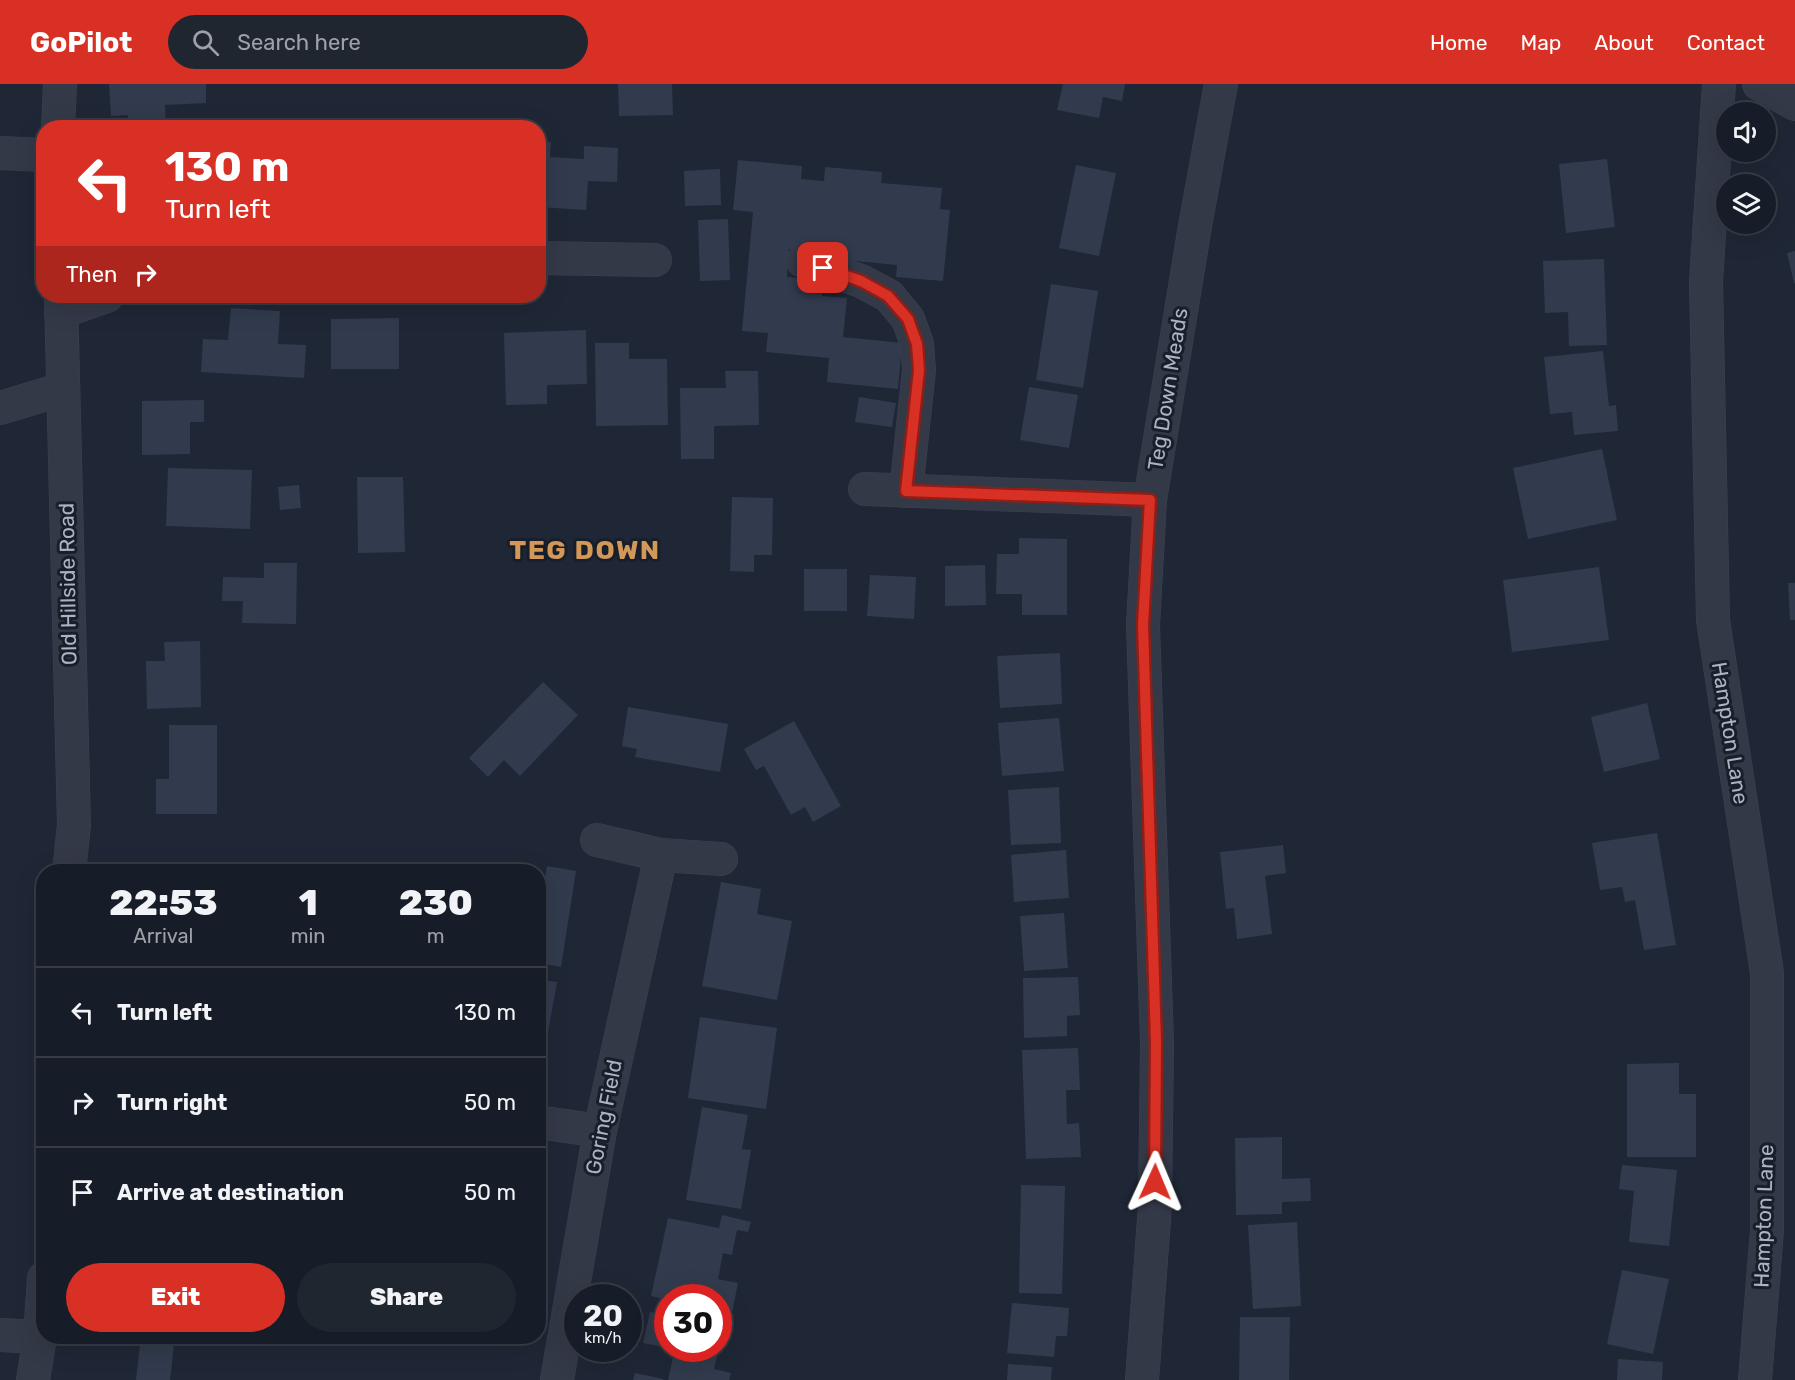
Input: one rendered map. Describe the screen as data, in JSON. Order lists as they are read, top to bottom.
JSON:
{
  "streets": {
    "street": [
      "Teg Down Meads",
      "Old Hillside Road",
      "Hampton Lane",
      "Goring Field"
    ]
  },
  "districts": ["TEG DOWN"],
  "page": {
    "header": "GoPilot",
    "search": "Search here",
    "nav": [
      "Home",
      "Map",
      "About",
      "Contact"
    ],
    "turn": ["130 m", "Turn left"],
    "then": "Then",
    "eta": [
      "22:53",
      "Arrival",
      "1",
      "min",
      "230",
      "m"
    ],
    "list": [
      {
        "name": "Turn left",
        "value": "130 m"
      },
      {
        "name": "Turn right",
        "value": "50 m"
      },
      {
        "name": "Arrive at destination",
        "value": "50 m"
      }
    ],
    "buttons": ["Exit", "Share"],
    "speed": "20 km/h",
    "limit": "30"
  }
}
